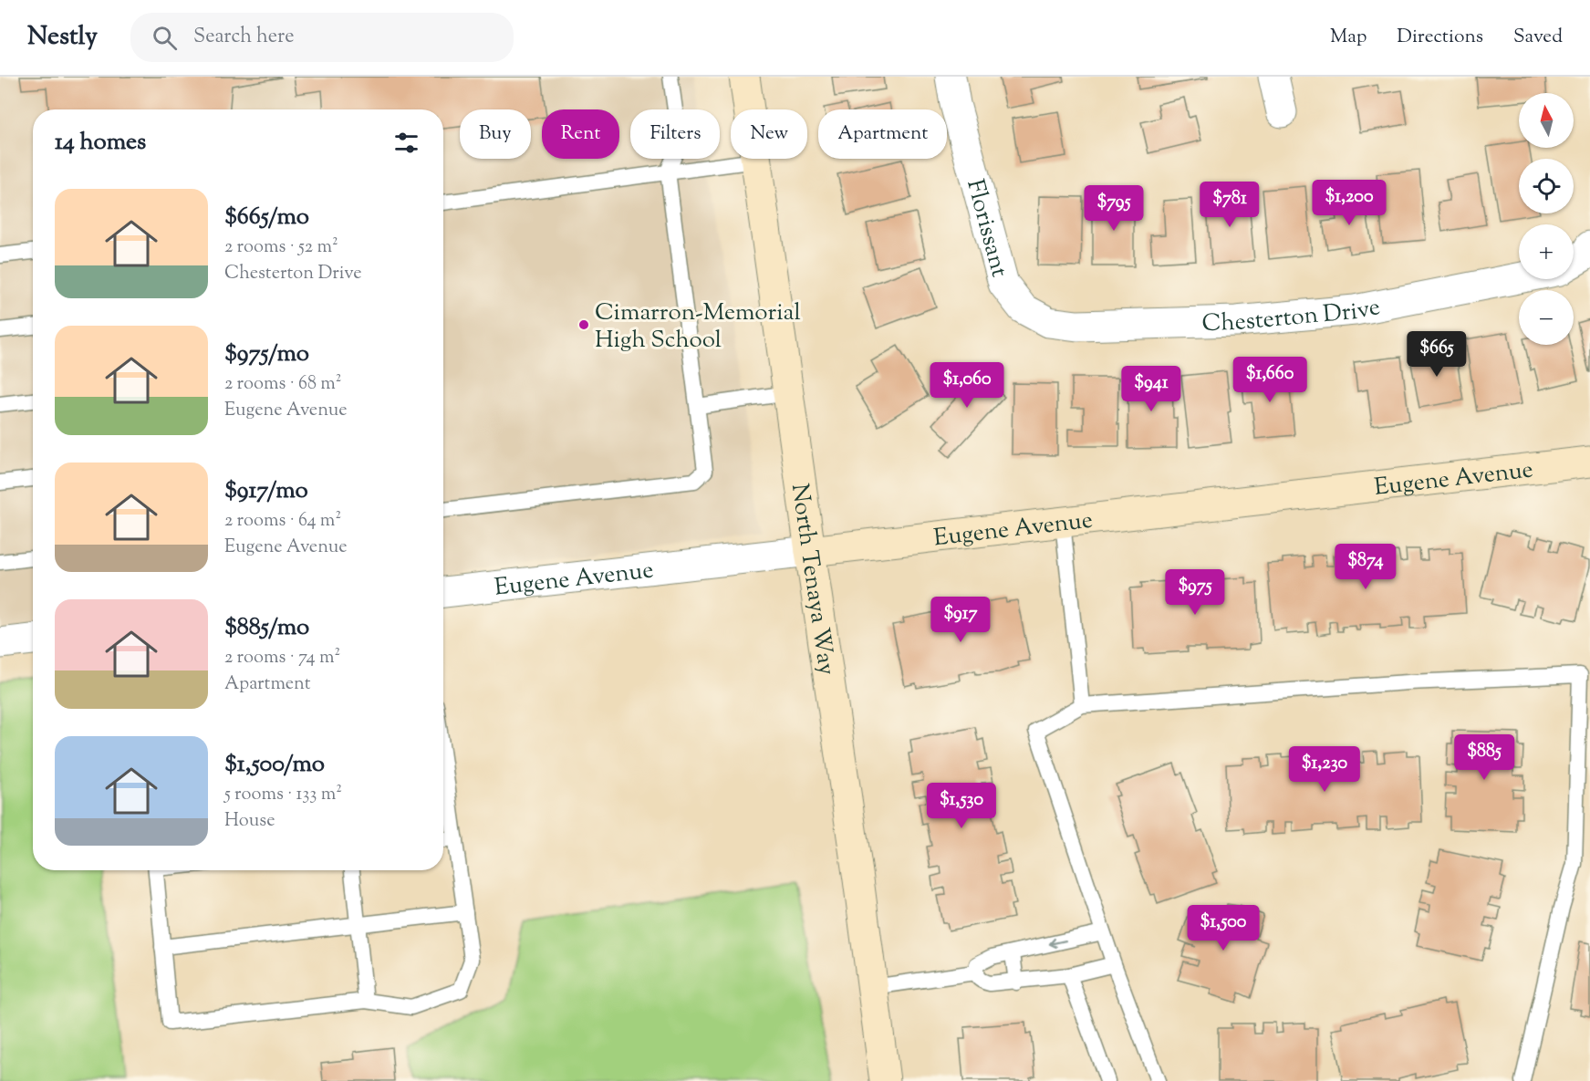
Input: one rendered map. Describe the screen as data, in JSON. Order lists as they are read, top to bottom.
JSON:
{
  "streets": {
    "main road": ["Eugene Avenue", "North Tenaya Way"],
    "street": ["Florissant", "Chesterton Drive"]
  },
  "crossings": [
    ["Florissant", "Chesterton Drive"],
    ["Eugene Avenue", "North Tenaya Way"]
  ],
  "places": ["Cimarron-Memorial High School"],
  "north": "top",
  "page": {
    "header": "Nestly",
    "search": "Search here",
    "nav": ["Map", "Directions", "Saved"],
    "map_buttons": ["+", "−"],
    "chip": [
      "Buy",
      "Rent",
      "Filters",
      "New",
      "Apartment"
    ],
    "heading": "14 homes",
    "list": [
      {
        "name": "$665/mo",
        "note": "2 rooms · 52 m² · Chesterton Drive"
      },
      {
        "name": "$975/mo",
        "note": "2 rooms · 68 m² · Eugene Avenue"
      },
      {
        "name": "$917/mo",
        "note": "2 rooms · 64 m² · Eugene Avenue"
      },
      {
        "name": "$885/mo",
        "note": "2 rooms · 74 m² · Apartment"
      },
      {
        "name": "$1,500/mo",
        "note": "5 rooms · 133 m² · House"
      }
    ],
    "price": [
      "$1,200",
      "$781",
      "$795",
      "$665",
      "$1,660",
      "$1,060",
      "$941",
      "$874",
      "$975",
      "$917",
      "$885",
      "$1,230",
      "$1,530",
      "$1,500"
    ]
  }
}
